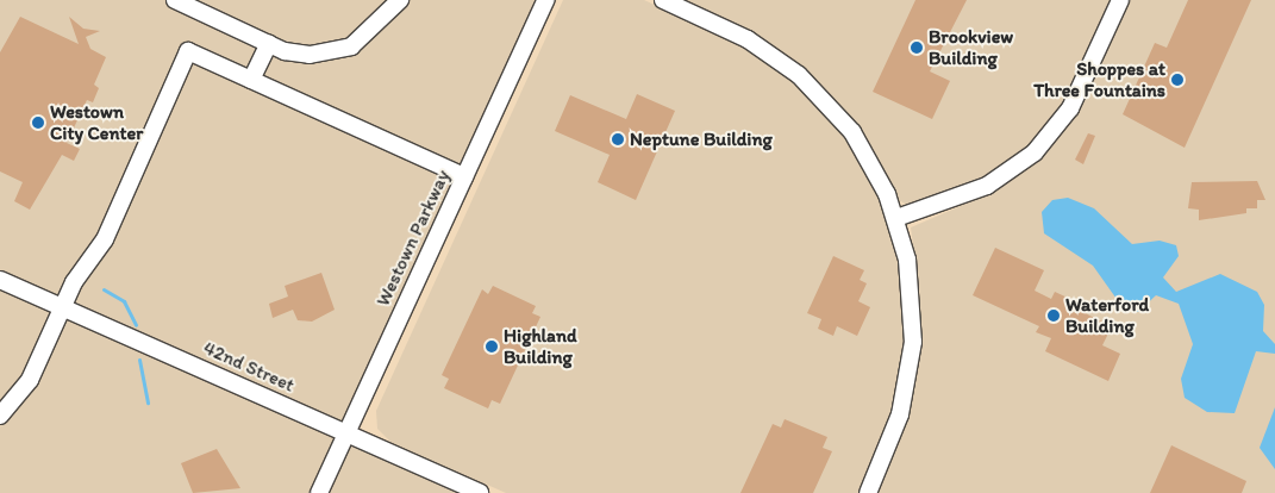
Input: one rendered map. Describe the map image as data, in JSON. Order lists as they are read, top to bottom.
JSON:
{
  "streets": {
    "street": ["Westown Parkway", "42nd Street"]
  },
  "crossings": [
    ["Westown Parkway", "42nd Street"]
  ],
  "places": [
    "Brookview Building",
    "Shoppes at Three Fountains",
    "Westown City Center",
    "Neptune Building",
    "Waterford Building",
    "Highland Building"
  ]
}
